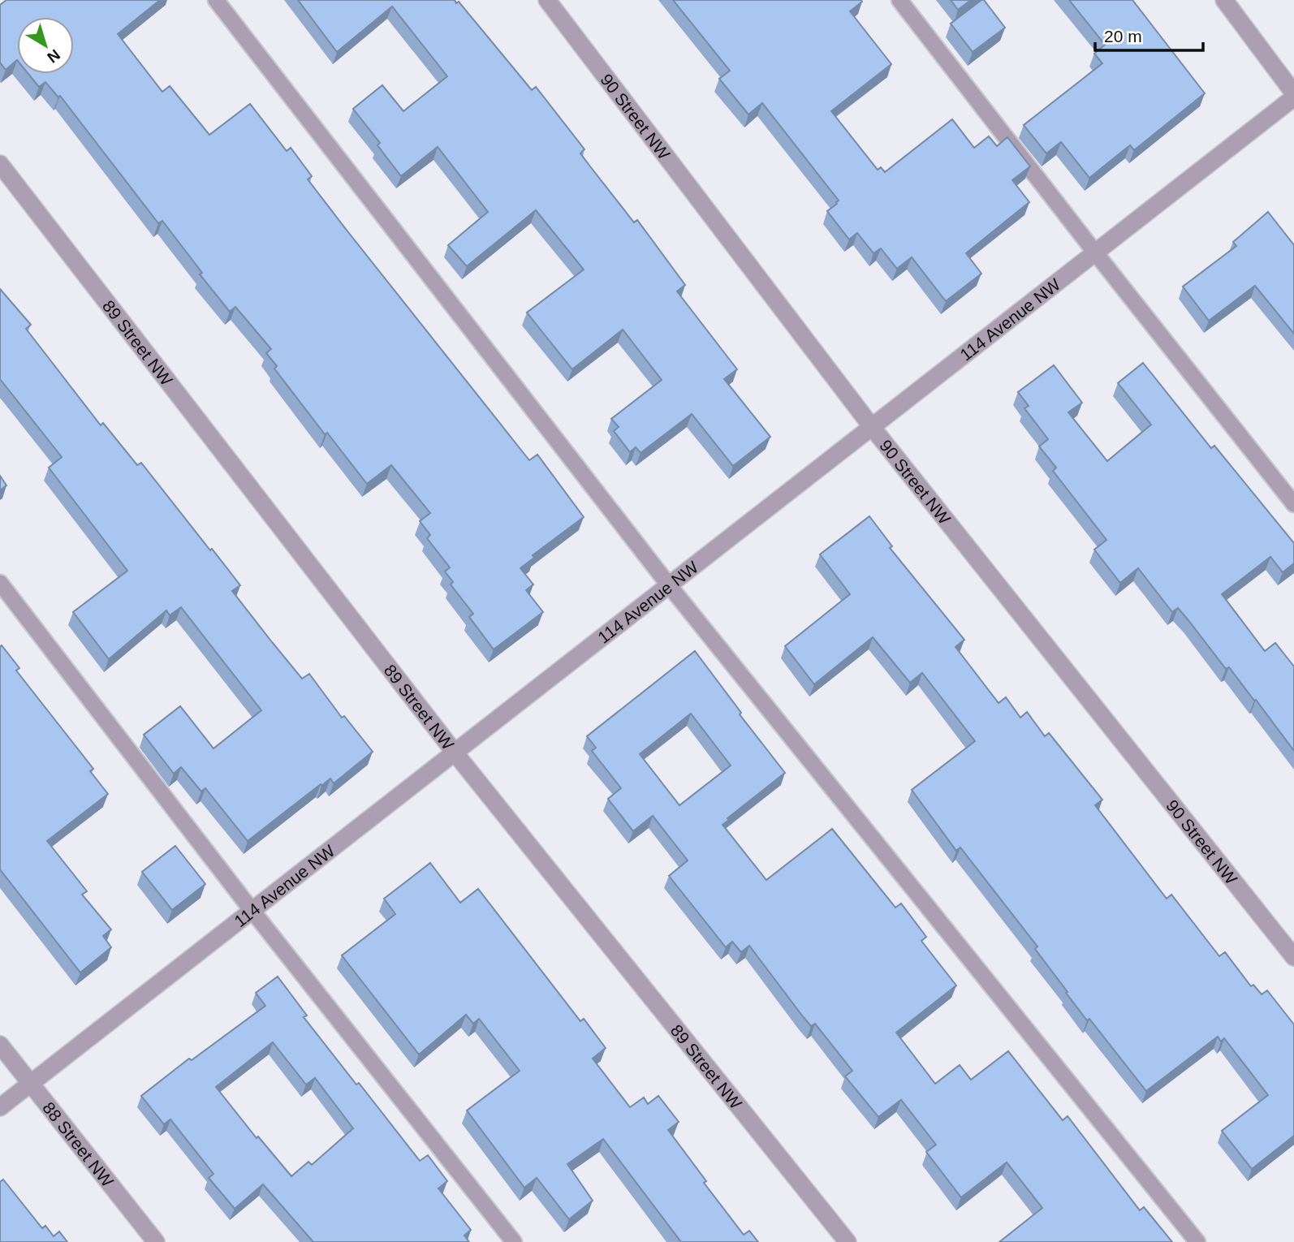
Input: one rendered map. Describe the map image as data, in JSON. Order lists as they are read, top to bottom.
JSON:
{
  "streets": {
    "street": [
      "90 Street NW",
      "114 Avenue NW",
      "89 Street NW",
      "88 Street NW"
    ]
  },
  "crossings": [
    ["90 Street NW", "114 Avenue NW"],
    ["114 Avenue NW", "89 Street NW"],
    ["114 Avenue NW", "88 Street NW"]
  ],
  "scale_bar": "20 m",
  "north": "bottom right"
}
